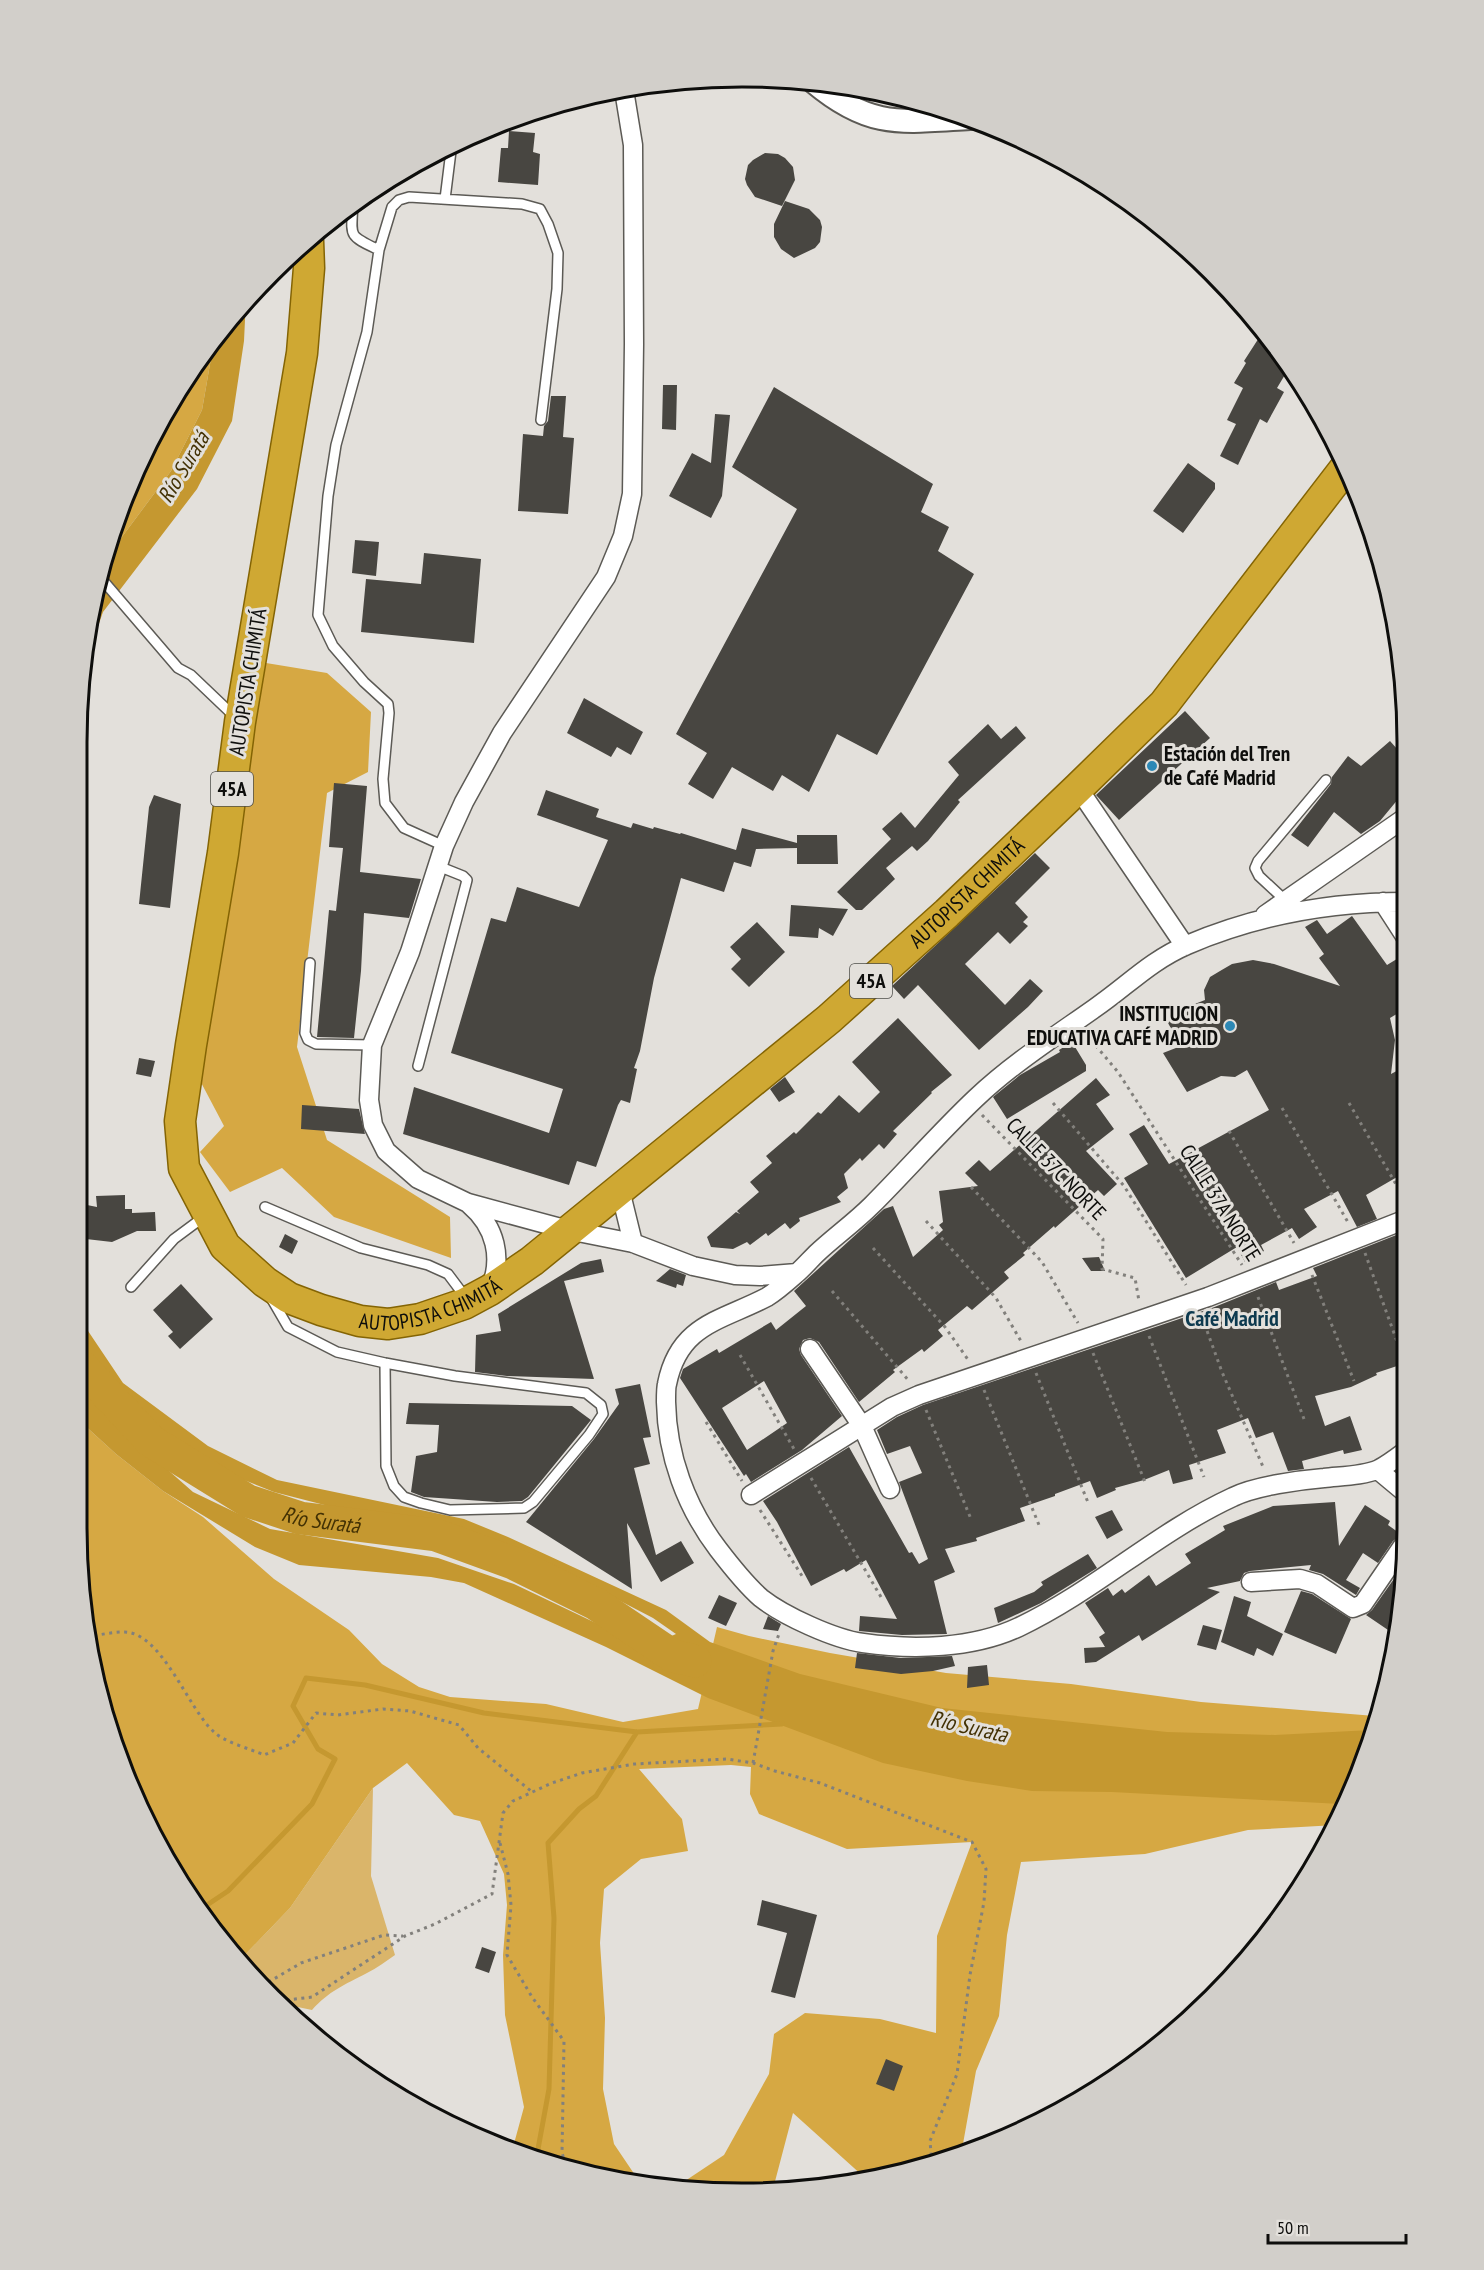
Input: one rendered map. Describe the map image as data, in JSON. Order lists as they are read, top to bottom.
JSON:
{
  "streets": {
    "highway": ["AUTOPISTA CHIMITÁ", "45A"],
    "path": ["CALLE 37C NORTE", "CALLE 37A NORTE"]
  },
  "districts": ["Café Madrid"],
  "water": ["Río Suratá", "Río Surata"],
  "places": ["Estación del Tren de Café Madrid", "INSTITUCION EDUCATIVA CAFÉ MADRID"],
  "scale_bar": "50 m"
}
